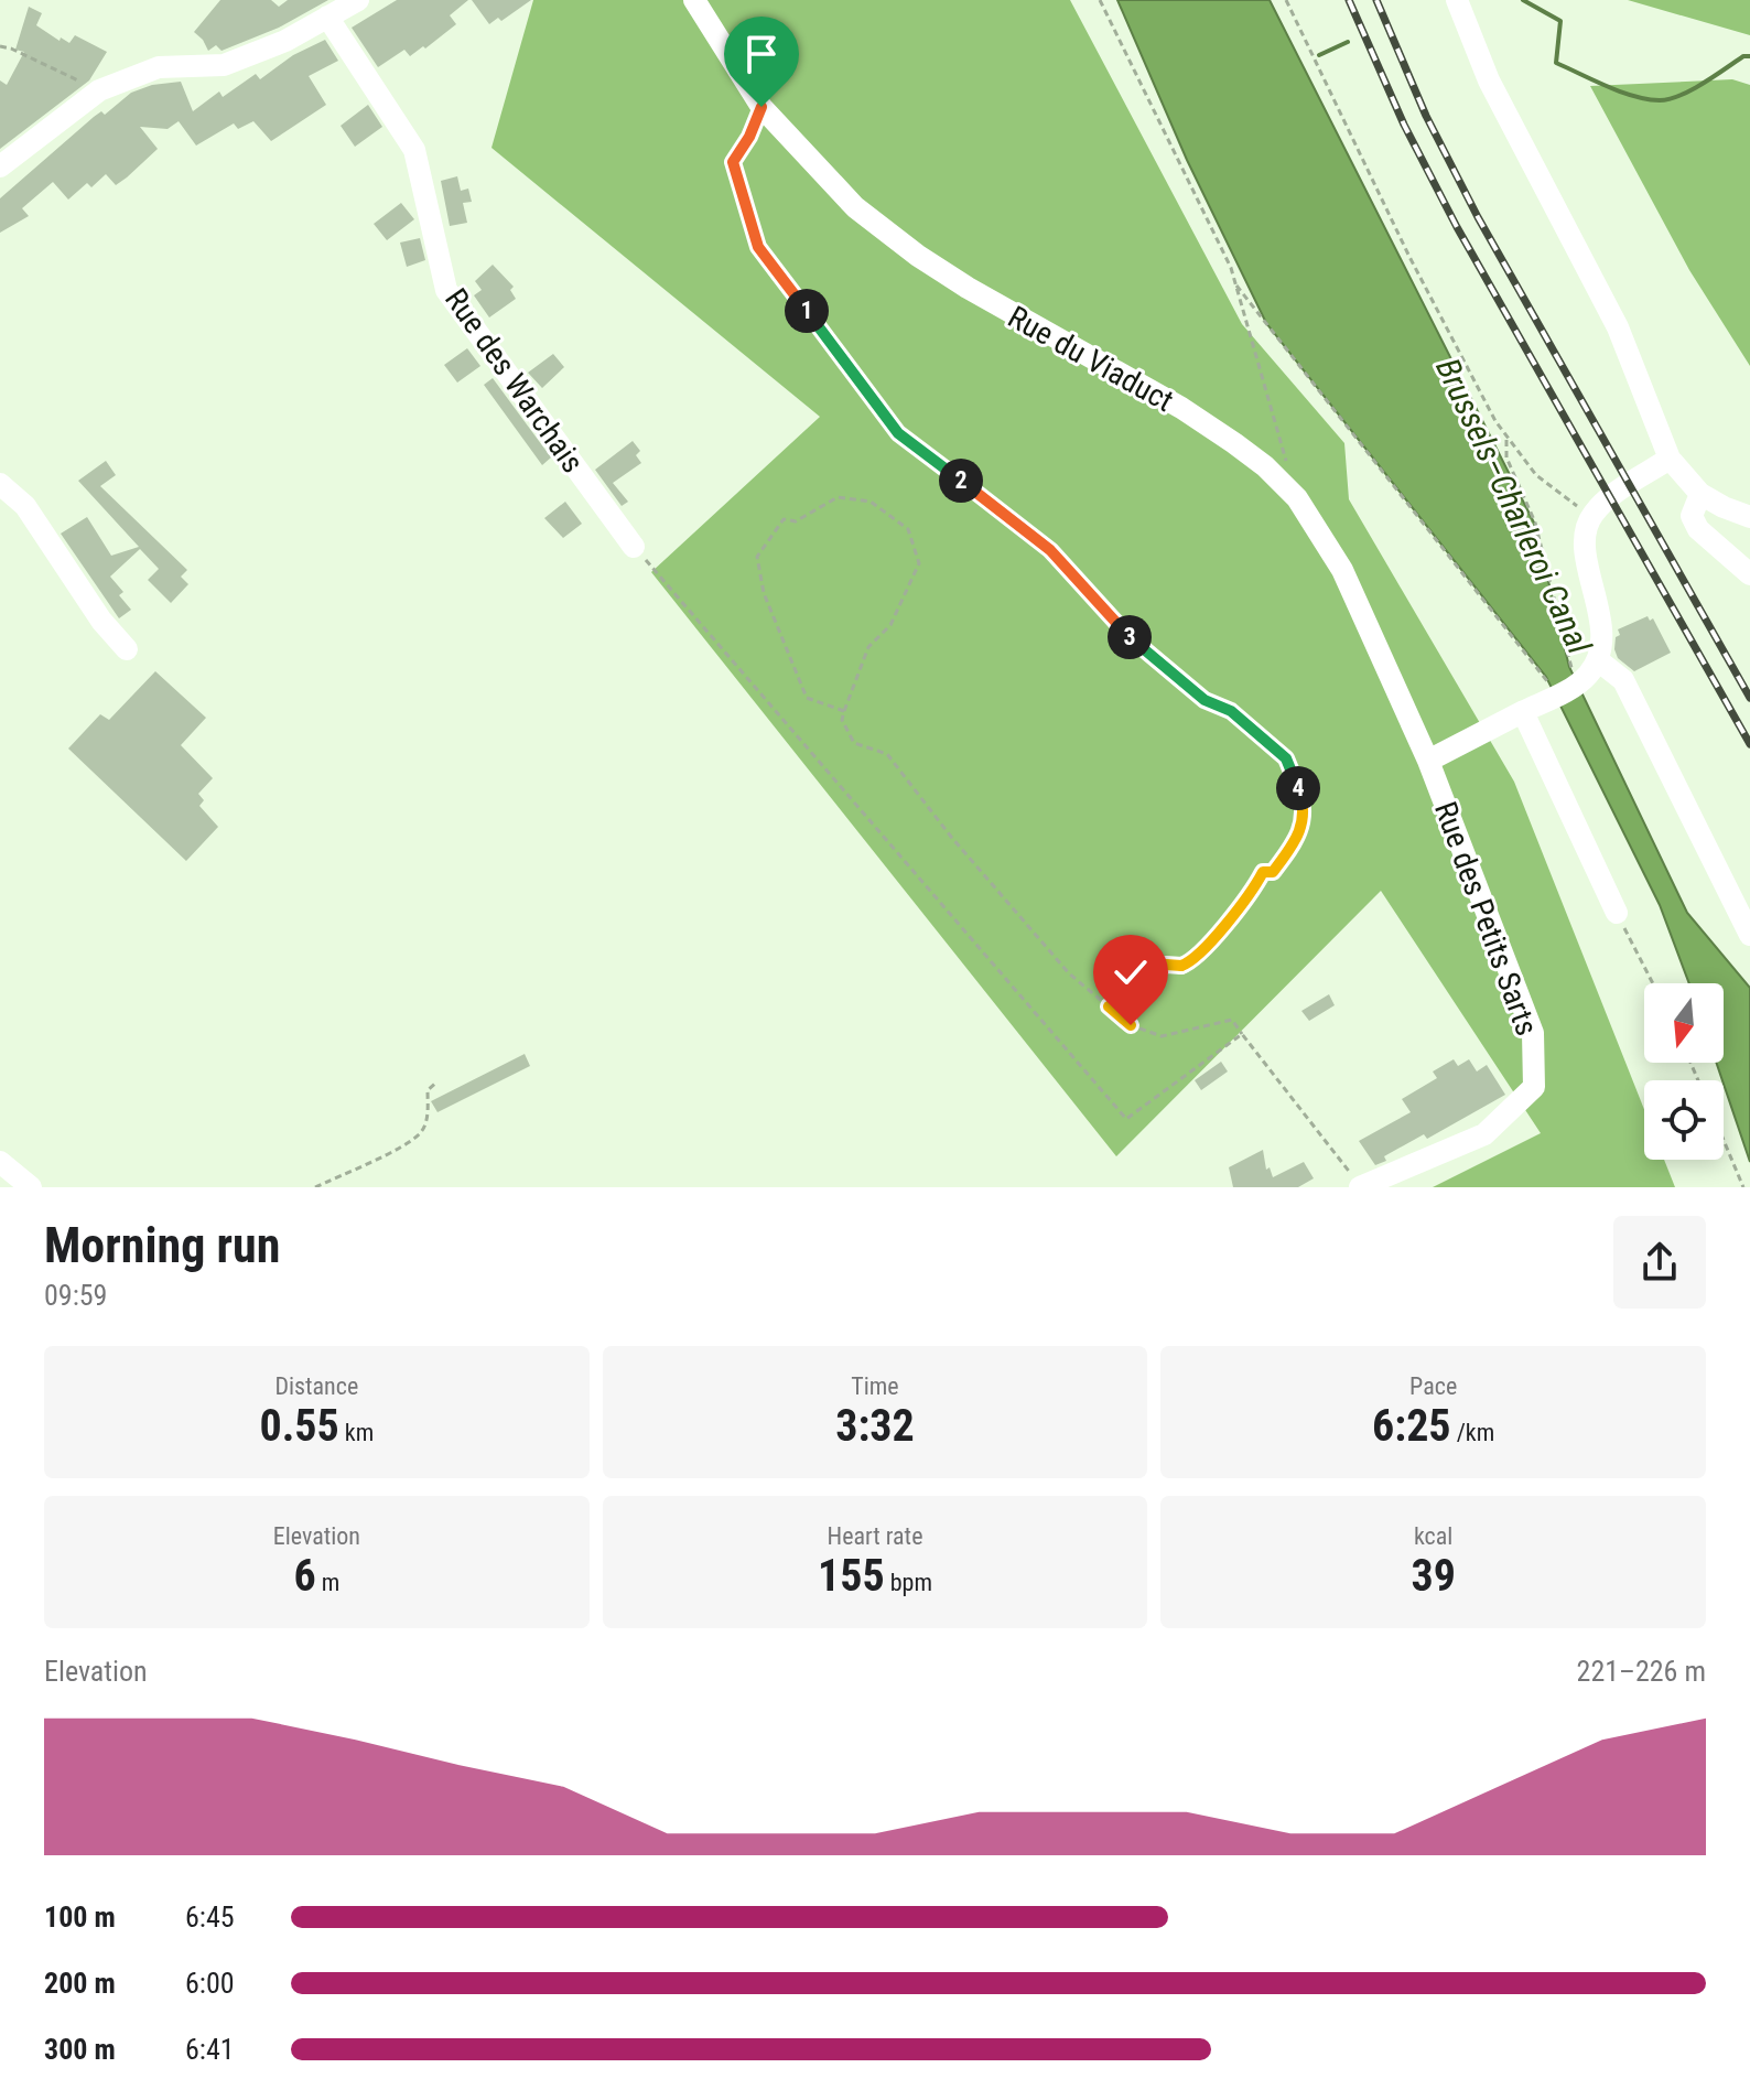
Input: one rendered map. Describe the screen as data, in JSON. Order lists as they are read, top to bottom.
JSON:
{
  "streets": {
    "street": ["Rue du Viaduct", "Rue des Warchais", "Rue des Petits Sarts"]
  },
  "crossings": [
    ["Rue du Viaduct", "Rue des Petits Sarts"]
  ],
  "water": ["Brussels–Charleroi Canal"],
  "north": "bottom",
  "page": {
    "pins": [
      "1",
      "2",
      "3",
      "4"
    ],
    "heading": ["Morning run", "09:59"],
    "stats": [
      ["Distance", "0.55 km"],
      ["Time", "3:32"],
      ["Pace", "6:25 /km"],
      ["Elevation", "6 m"],
      ["Heart rate", "155 bpm"],
      ["kcal", "39"]
    ],
    "chart": ["Elevation", "221–226 m"],
    "list": [
      {
        "name": "100 m",
        "note": "6:45"
      },
      {
        "name": "200 m",
        "note": "6:00"
      },
      {
        "name": "300 m",
        "note": "6:41"
      }
    ]
  }
}
